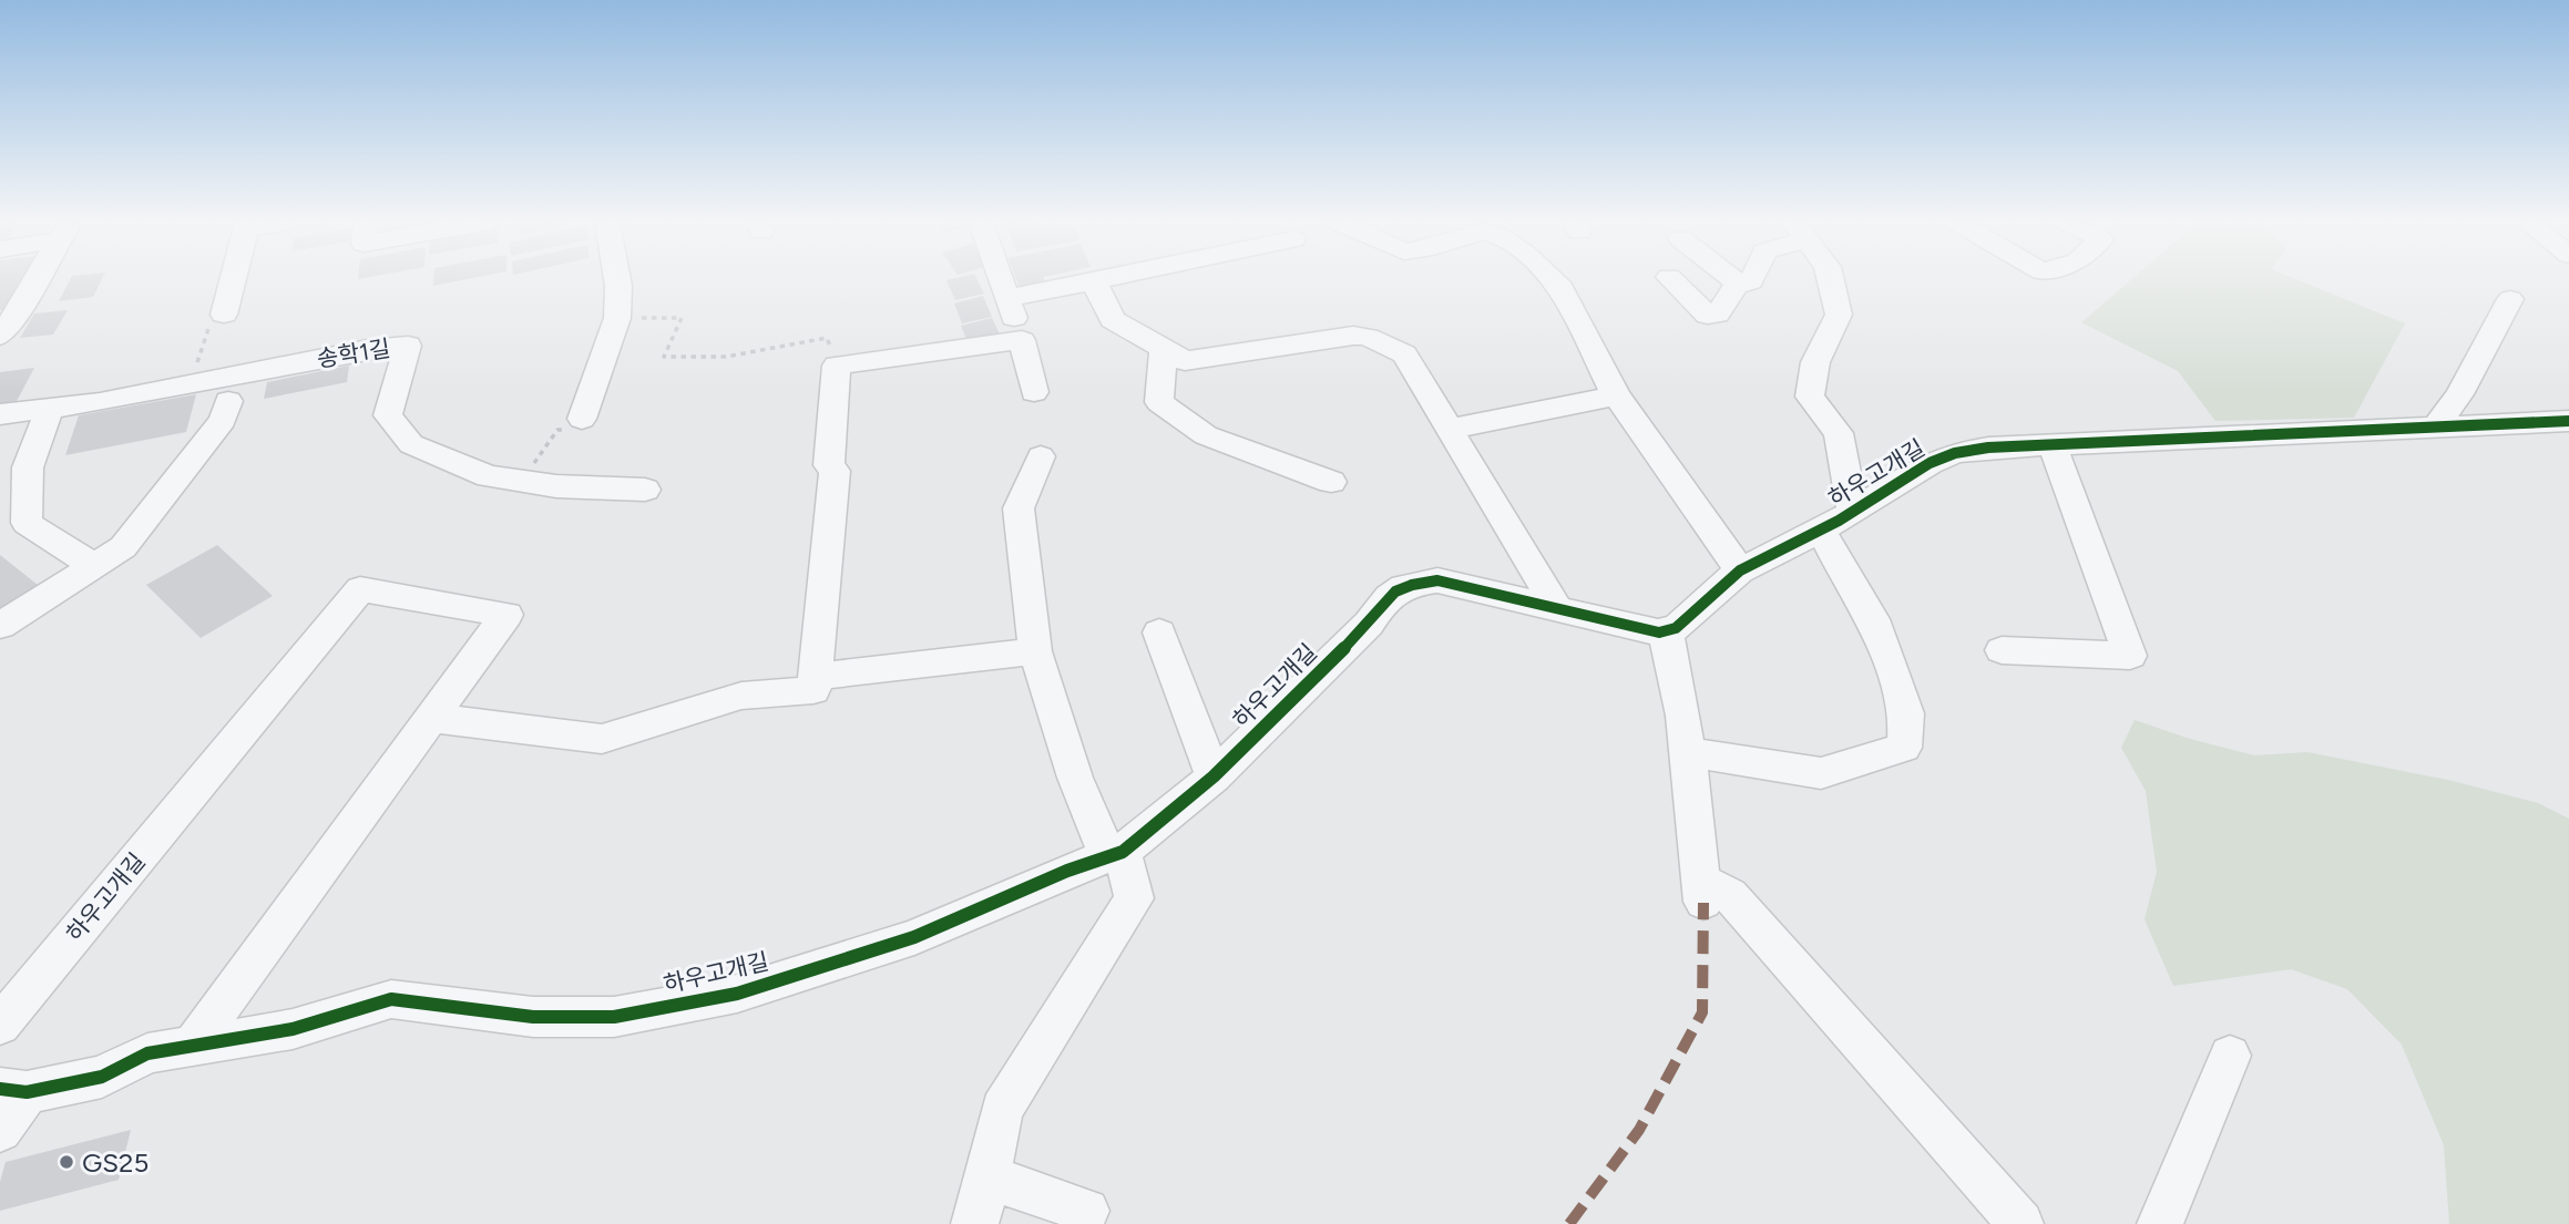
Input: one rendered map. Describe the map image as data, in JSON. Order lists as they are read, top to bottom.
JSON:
{
  "streets": {
    "street": ["송학1길", "하우고개길"]
  },
  "places": ["GS25"]
}
